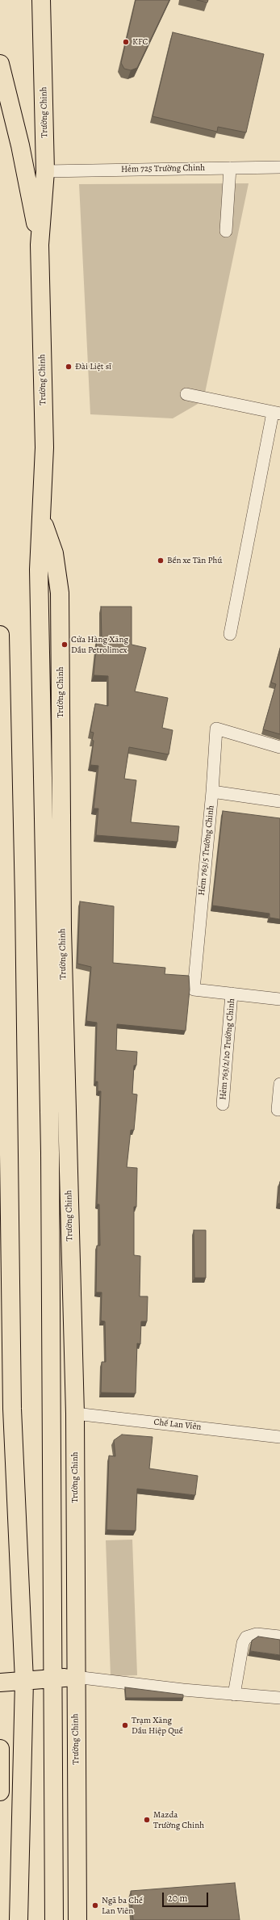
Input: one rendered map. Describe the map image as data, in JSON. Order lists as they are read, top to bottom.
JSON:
{
  "streets": {
    "main road": ["Trường Chinh"],
    "street": [
      "Hẻm 725 Trường Chinh",
      "Hẻm 763/5 Trường Chinh",
      "Hẻm 763/2/10 Trường Chinh",
      "Chế Lan Viên"
    ]
  },
  "crossings": [
    ["Trường Chinh", "Hẻm 725 Trường Chinh"],
    ["Trường Chinh", "Chế Lan Viên"],
    ["Hẻm 763/5 Trường Chinh", "Hẻm 763/2/10 Trường Chinh"]
  ],
  "places": [
    "KFC",
    "Đài Liệt sĩ",
    "Bến xe Tân Phú",
    "Cửa Hàng Xăng Dầu Petrolimex",
    "Trạm Xăng Dầu Hiệp Quế",
    "Mazda Trường Chinh",
    "Ngã ba Chế Lan Viên"
  ],
  "scale_bar": "20 m"
}
